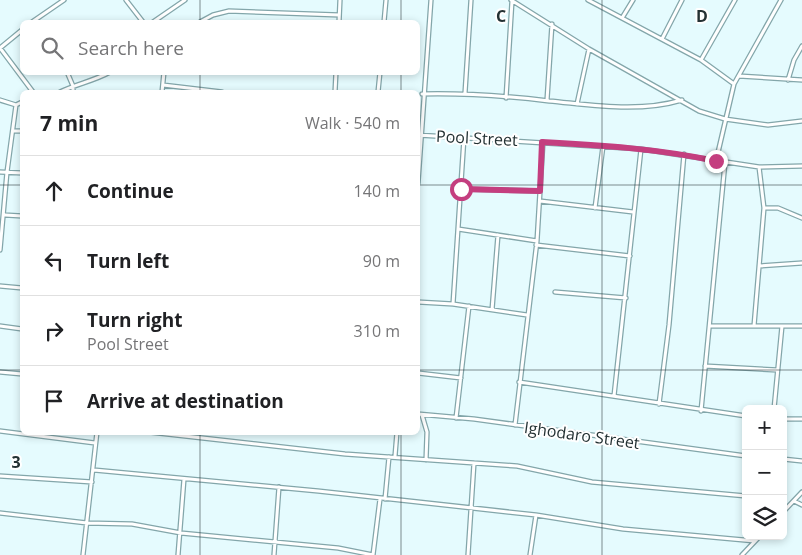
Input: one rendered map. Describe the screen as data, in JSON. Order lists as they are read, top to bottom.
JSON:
{
  "streets": {
    "street": ["Pool Street", "Ighodaro Street"]
  },
  "page": {
    "search": "Search here",
    "heading": ["7 min", "Walk · 540 m"],
    "list": [
      ["Continue", "140 m"],
      ["Turn left", "90 m"],
      ["Turn right", "Pool Street", "310 m"],
      "Arrive at destination"
    ],
    "map_buttons": ["+", "−"]
  },
  "grid": {
    "columns": ["C", "D"],
    "rows": ["3"]
  }
}
